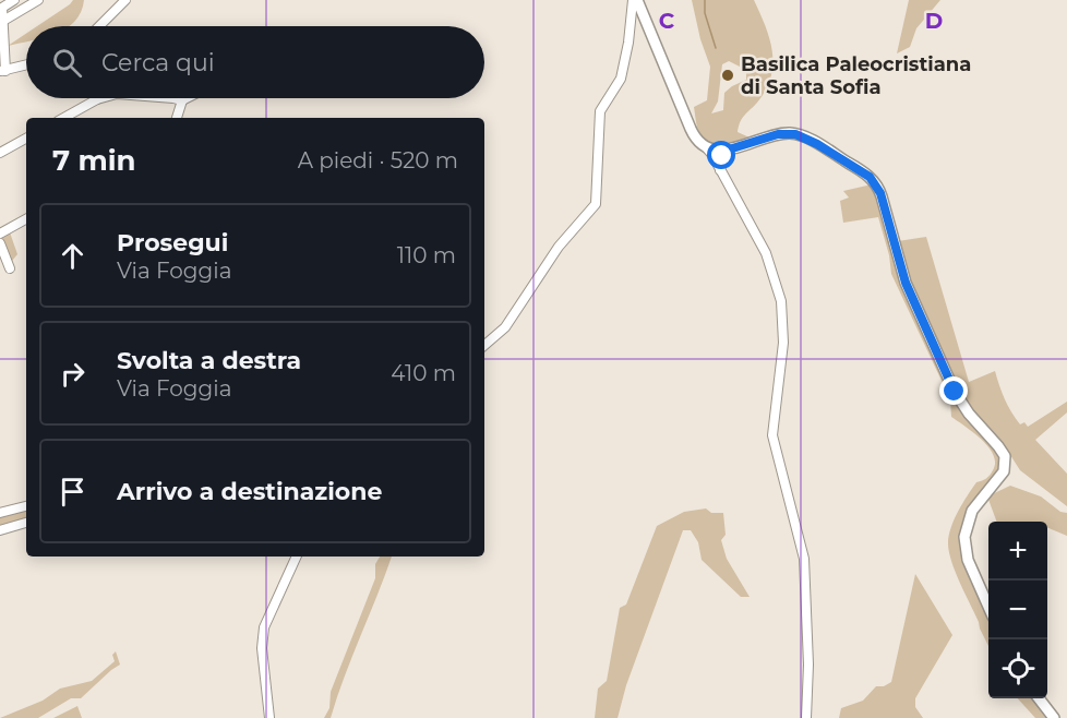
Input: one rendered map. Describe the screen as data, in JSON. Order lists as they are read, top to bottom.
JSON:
{
  "places": ["Basilica Paleocristiana di Santa Sofia"],
  "page": {
    "search": "Cerca qui",
    "heading": ["7 min", "A piedi · 520 m"],
    "list": [
      ["Prosegui", "Via Foggia", "110 m"],
      ["Svolta a destra", "Via Foggia", "410 m"],
      "Arrivo a destinazione"
    ],
    "map_buttons": ["+", "−"]
  },
  "grid": {
    "columns": ["C", "D"]
  }
}
